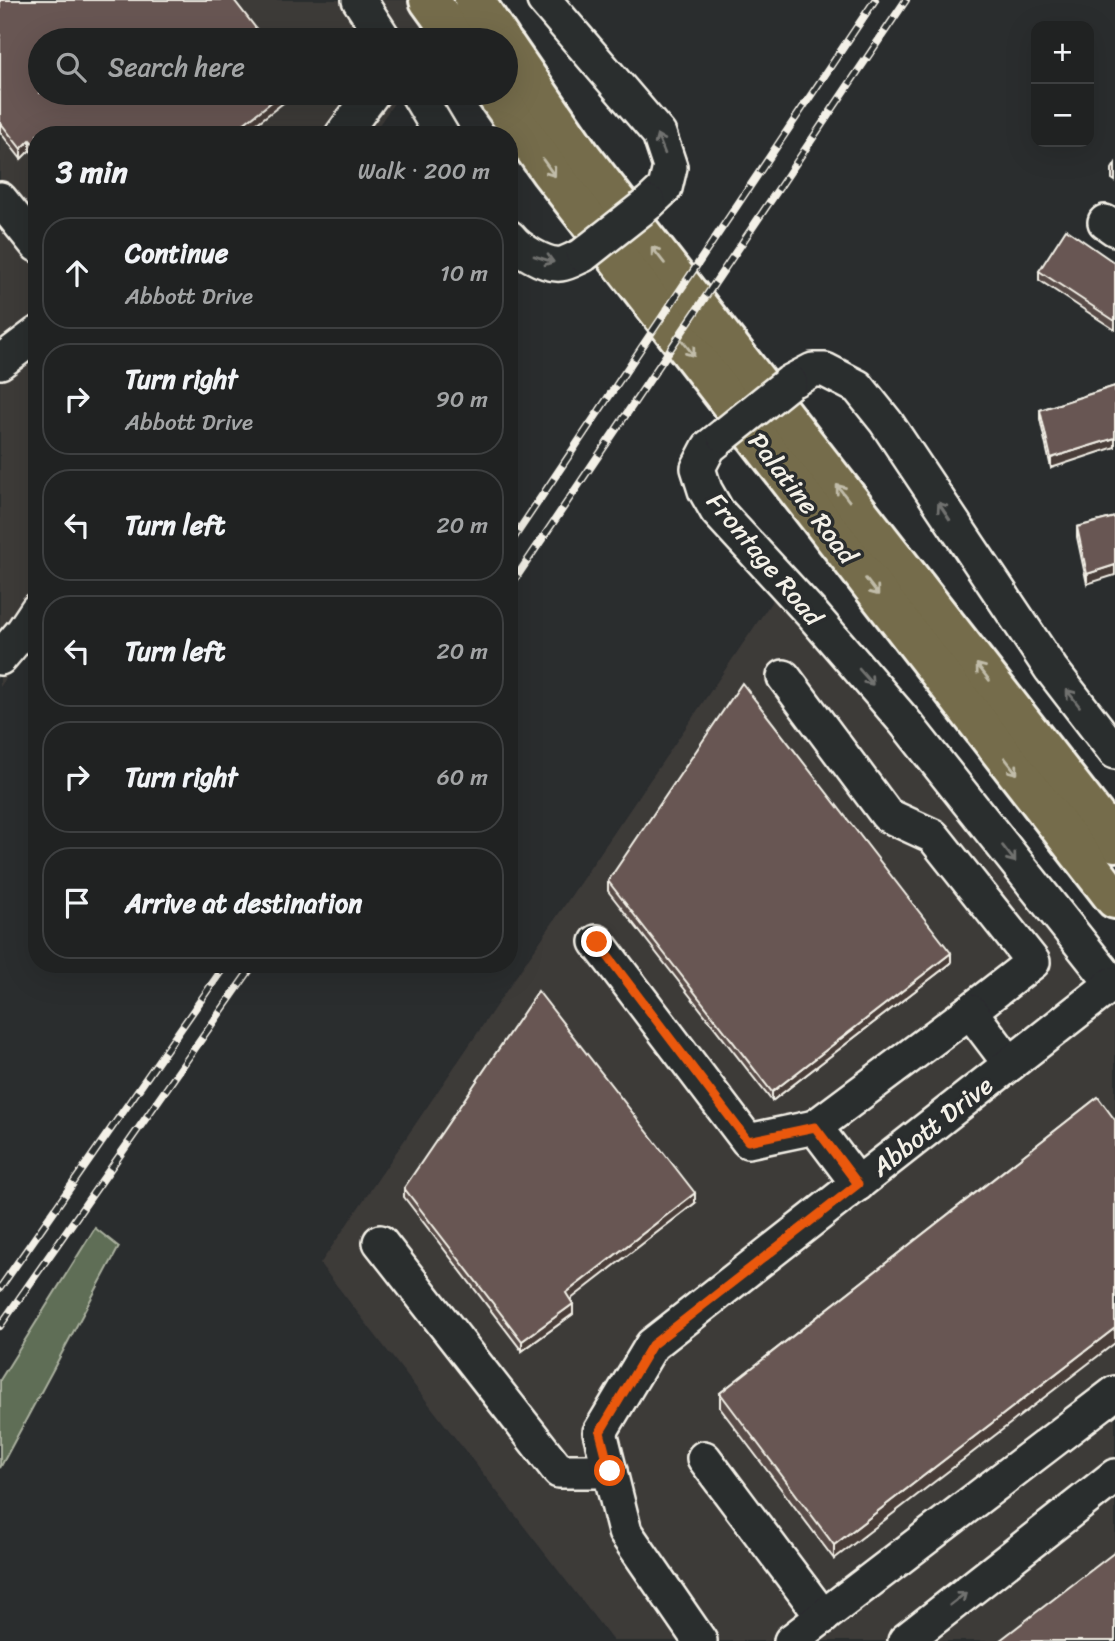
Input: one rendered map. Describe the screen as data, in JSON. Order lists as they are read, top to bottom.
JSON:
{
  "streets": {
    "highway": ["Palatine Road"],
    "street": ["Frontage Road", "Abbott Drive"]
  },
  "crossings": [
    ["Frontage Road", "Abbott Drive"]
  ],
  "page": {
    "map_buttons": ["+", "−"],
    "search": "Search here",
    "heading": ["3 min", "Walk · 200 m"],
    "list": [
      ["Continue", "Abbott Drive", "10 m"],
      ["Turn right", "Abbott Drive", "90 m"],
      ["Turn left", "20 m"],
      ["Turn left", "20 m"],
      ["Turn right", "60 m"],
      "Arrive at destination"
    ]
  }
}
